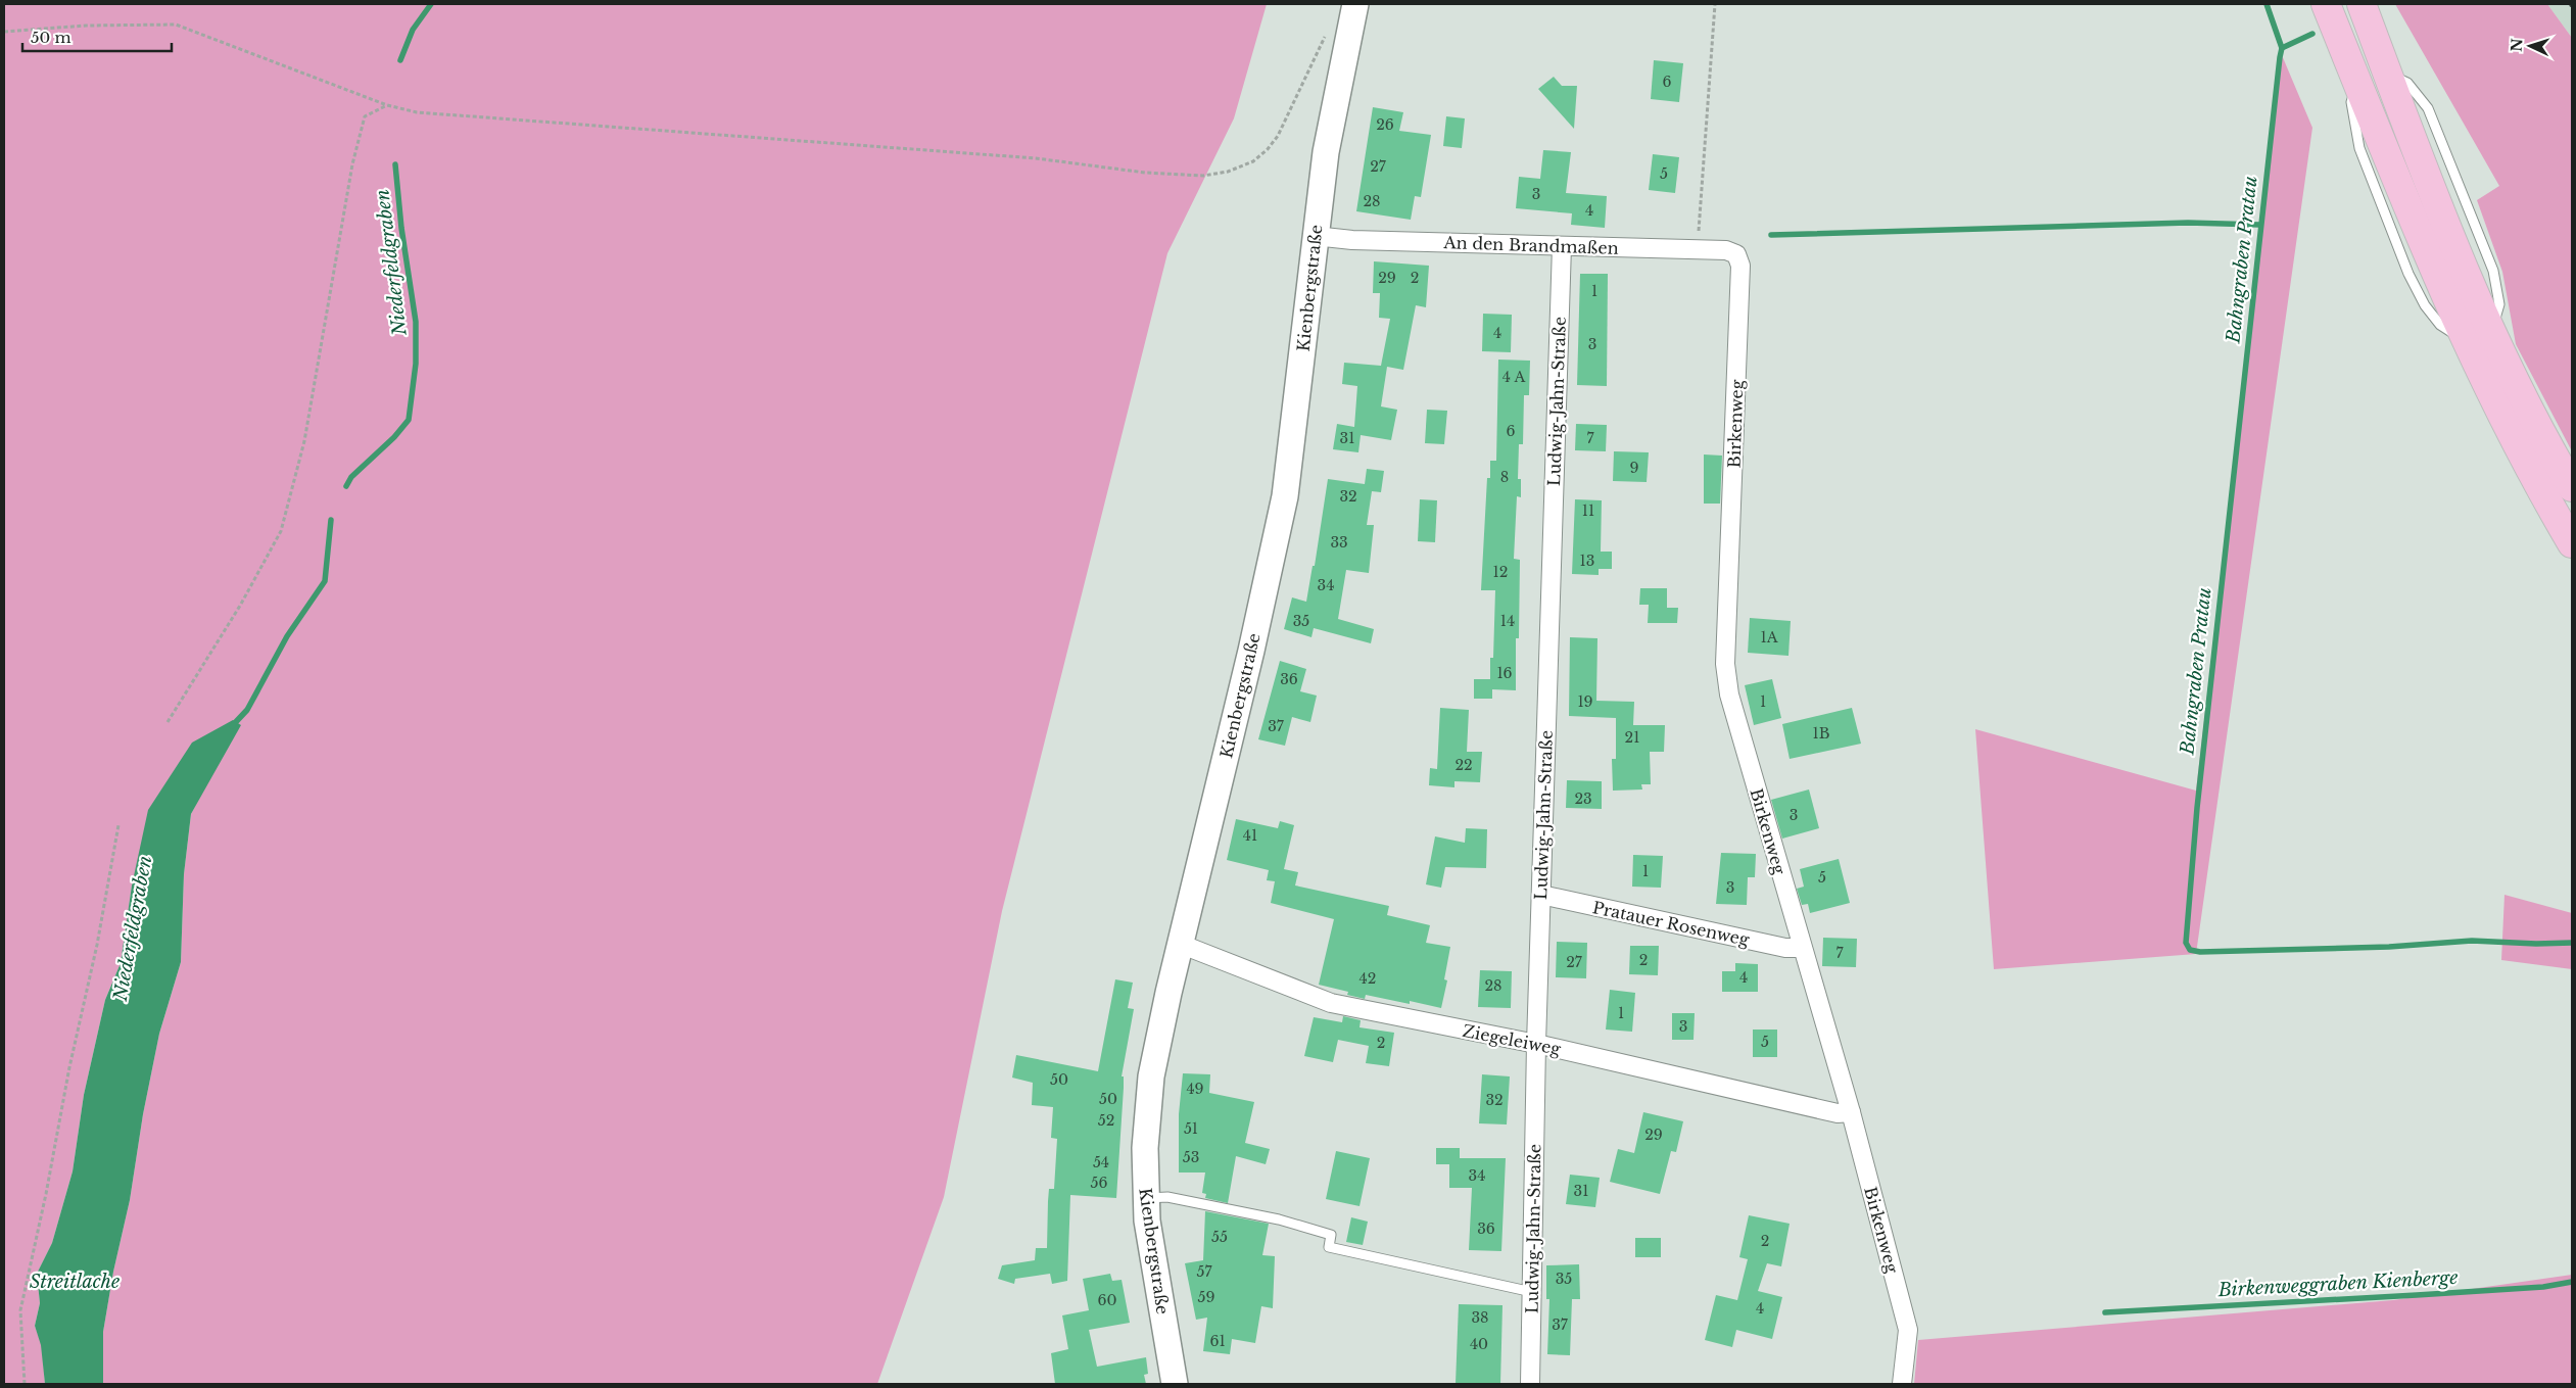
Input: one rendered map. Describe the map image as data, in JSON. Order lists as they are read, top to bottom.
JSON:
{
  "streets": {
    "main road": ["Kienbergstraße"],
    "street": [
      "An den Brandmaßen",
      "Ludwig-Jahn-Straße",
      "Birkenweg",
      "Pratauer Rosenweg",
      "Ziegeleiweg"
    ]
  },
  "crossings": [
    ["An den Brandmaßen", "Kienbergstraße"],
    ["An den Brandmaßen", "Ludwig-Jahn-Straße"],
    ["An den Brandmaßen", "Birkenweg"],
    ["Kienbergstraße", "Ziegeleiweg"],
    ["Ludwig-Jahn-Straße", "Pratauer Rosenweg"],
    ["Ludwig-Jahn-Straße", "Ziegeleiweg"],
    ["Birkenweg", "Pratauer Rosenweg"],
    ["Birkenweg", "Ziegeleiweg"]
  ],
  "water": [
    "Bahngraben Pratau",
    "Niederfeldgraben",
    "Streitlache",
    "Birkenweggraben Kienberge"
  ],
  "house_numbers": [
    "6",
    "26",
    "27",
    "5",
    "3",
    "28",
    "4",
    "29",
    "2",
    "1",
    "4",
    "3",
    "4 A",
    "6",
    "31",
    "7",
    "9",
    "8",
    "32",
    "11",
    "33",
    "13",
    "12",
    "34",
    "35",
    "14",
    "1A",
    "16",
    "36",
    "19",
    "1",
    "37",
    "1B",
    "21",
    "22",
    "23",
    "3",
    "41",
    "1",
    "5",
    "3",
    "7",
    "2",
    "27",
    "4",
    "42",
    "28",
    "1",
    "3",
    "5",
    "2",
    "50",
    "49",
    "50",
    "32",
    "52",
    "51",
    "29",
    "53",
    "54",
    "34",
    "56",
    "31",
    "36",
    "55",
    "2",
    "57",
    "35",
    "59",
    "60",
    "4",
    "38",
    "37",
    "61",
    "40"
  ],
  "scale_bar": "50 m",
  "north": "left"
}
